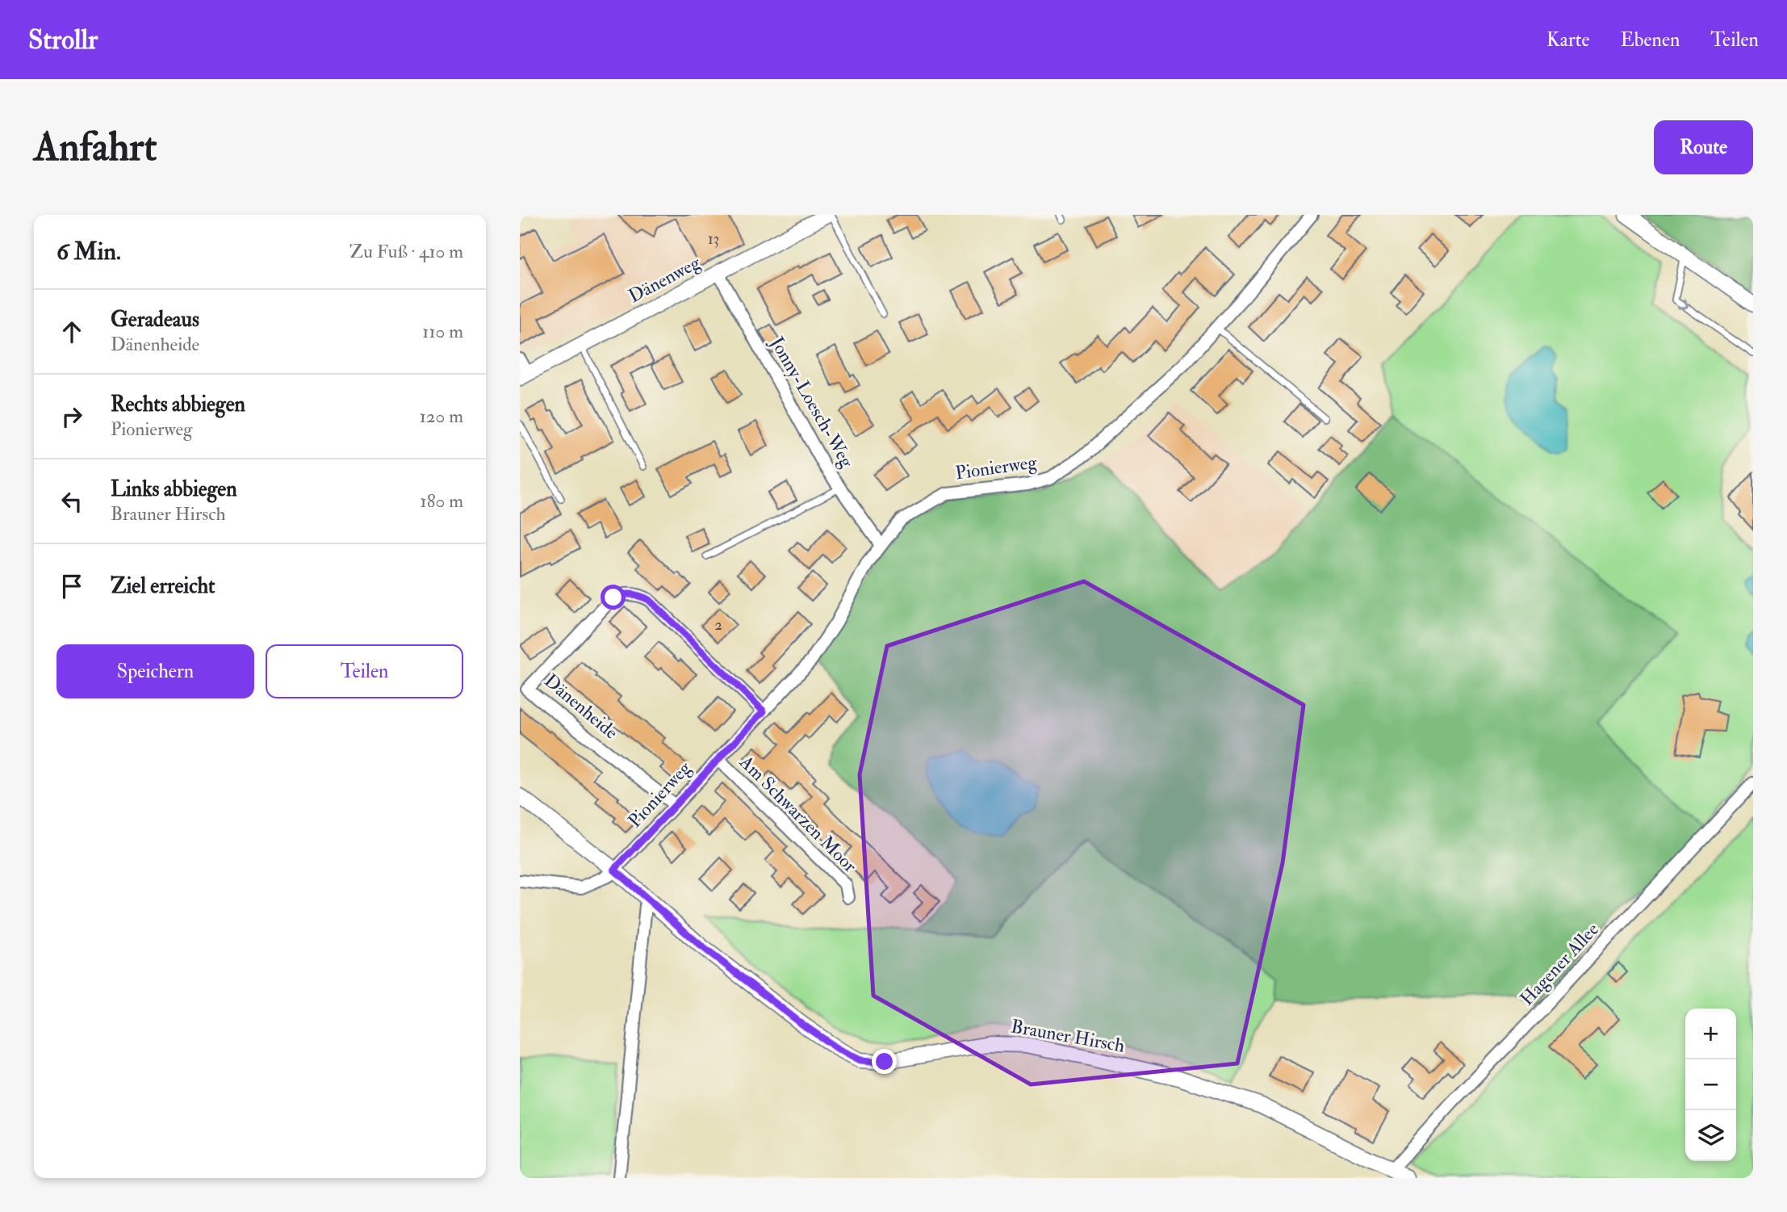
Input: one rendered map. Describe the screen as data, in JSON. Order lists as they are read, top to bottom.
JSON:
{
  "streets": {
    "street": [
      "Dänenweg",
      "Jonny-Loesch-Weg",
      "Pionierweg",
      "Dänenheide",
      "Am Schwarzen Moor",
      "Hagener Allee",
      "Brauner Hirsch"
    ]
  },
  "crossings": [
    ["Dänenweg", "Jonny-Loesch-Weg"],
    ["Jonny-Loesch-Weg", "Pionierweg"],
    ["Pionierweg", "Dänenheide"],
    ["Pionierweg", "Am Schwarzen Moor"],
    ["Pionierweg", "Brauner Hirsch"],
    ["Hagener Allee", "Brauner Hirsch"]
  ],
  "house_numbers": ["13", "2"],
  "page": {
    "header": "Strollr",
    "nav": ["Karte", "Ebenen", "Teilen"],
    "buttons": [
      "Route",
      ["Speichern", "Teilen"]
    ],
    "title": "Anfahrt",
    "heading": ["6 Min.", "Zu Fuß · 410 m"],
    "list": [
      ["Geradeaus", "Dänenheide", "110 m"],
      ["Rechts abbiegen", "Pionierweg", "120 m"],
      ["Links abbiegen", "Brauner Hirsch", "180 m"],
      "Ziel erreicht"
    ],
    "map_buttons": ["+", "−"]
  }
}
